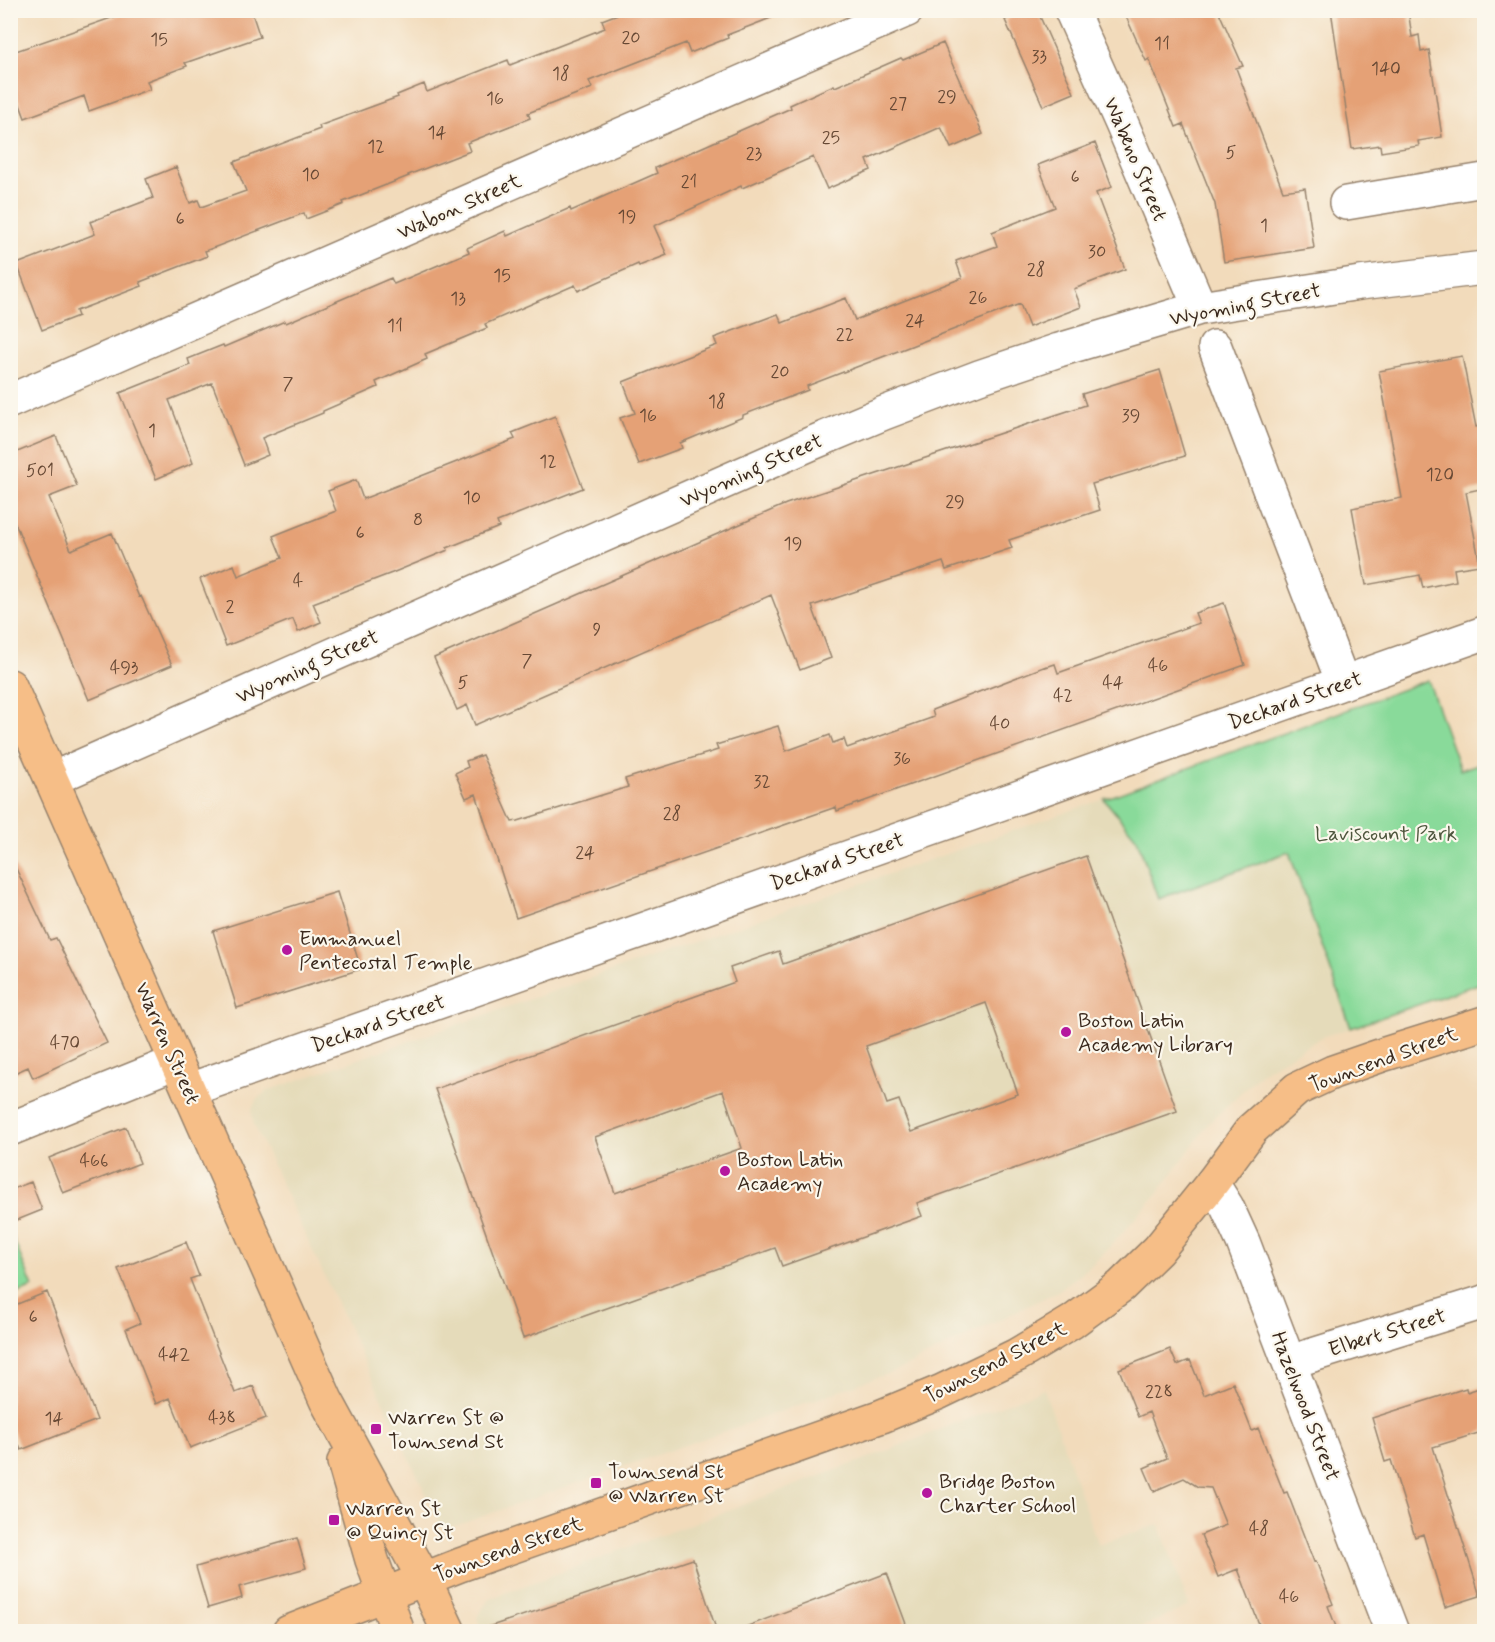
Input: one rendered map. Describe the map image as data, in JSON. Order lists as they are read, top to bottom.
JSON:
{
  "streets": {
    "main road": ["Warren Street", "Townsend Street"],
    "street": [
      "Wabeno Street",
      "Wabon Street",
      "Wyoming Street",
      "Deckard Street",
      "Elbert Street",
      "Hazelwood Street"
    ]
  },
  "crossings": [
    ["Wabeno Street", "Wyoming Street"],
    ["Wyoming Street", "Warren Street"],
    ["Deckard Street", "Warren Street"],
    ["Warren Street", "Townsend Street"],
    ["Townsend Street", "Hazelwood Street"],
    ["Elbert Street", "Hazelwood Street"]
  ],
  "parks": ["Laviscount Park"],
  "places": {
    "other": [
      "Emmanuel Pentecostal Temple",
      "Boston Latin Academy Library",
      "Boston Latin Academy",
      "Bridge Boston Charter School"
    ],
    "transit": ["Warren St @ Townsend St", "Townsend St @ Warren St", "Warren St @ Quincy St"]
  },
  "house_numbers": [
    "20",
    "15",
    "11",
    "33",
    "140",
    "18",
    "29",
    "16",
    "27",
    "14",
    "25",
    "12",
    "5",
    "23",
    "10",
    "6",
    "21",
    "19",
    "6",
    "1",
    "30",
    "28",
    "15",
    "26",
    "13",
    "24",
    "11",
    "22",
    "20",
    "7",
    "18",
    "16",
    "39",
    "1",
    "12",
    "501",
    "120",
    "10",
    "29",
    "8",
    "6",
    "19",
    "4",
    "2",
    "9",
    "7",
    "46",
    "493",
    "5",
    "44",
    "42",
    "40",
    "36",
    "32",
    "28",
    "24",
    "470",
    "466",
    "6",
    "442",
    "228",
    "438",
    "14",
    "48",
    "46"
  ]
}
